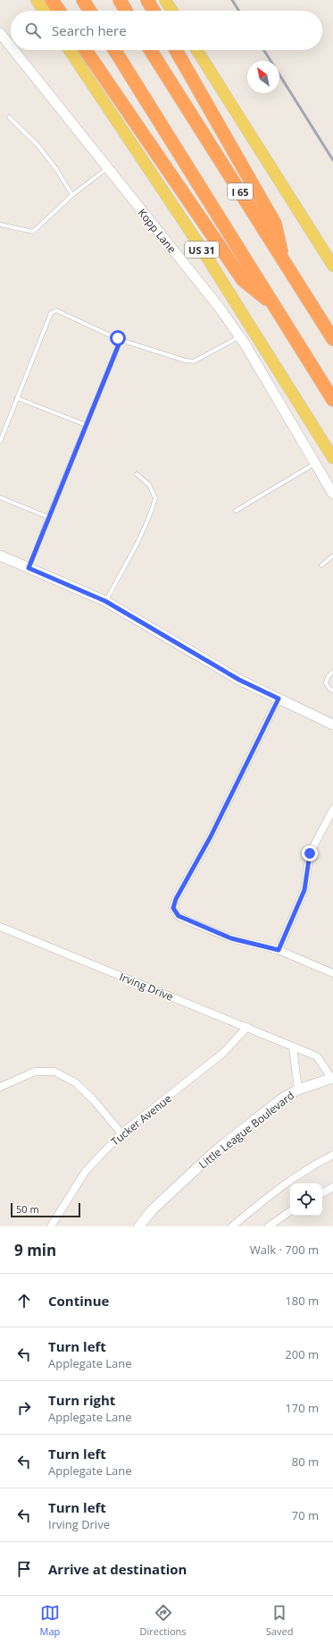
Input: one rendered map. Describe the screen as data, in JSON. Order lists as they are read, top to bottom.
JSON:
{
  "streets": {
    "highway": ["I 65"],
    "main road": ["US 31"],
    "street": [
      "Kopp Lane",
      "Irving Drive",
      "Tucker Avenue",
      "Little League Boulevard"
    ]
  },
  "crossings": [
    ["Irving Drive", "Tucker Avenue"],
    ["Irving Drive", "Little League Boulevard"]
  ],
  "scale_bar": "50 m",
  "north": "top left",
  "page": {
    "search": "Search here",
    "scale": "50 m",
    "heading": ["9 min", "Walk · 700 m"],
    "list": [
      ["Continue", "180 m"],
      ["Turn left", "Applegate Lane", "200 m"],
      ["Turn right", "Applegate Lane", "170 m"],
      ["Turn left", "Applegate Lane", "80 m"],
      ["Turn left", "Irving Drive", "70 m"],
      "Arrive at destination"
    ],
    "nav": ["Map", "Directions", "Saved"]
  }
}
